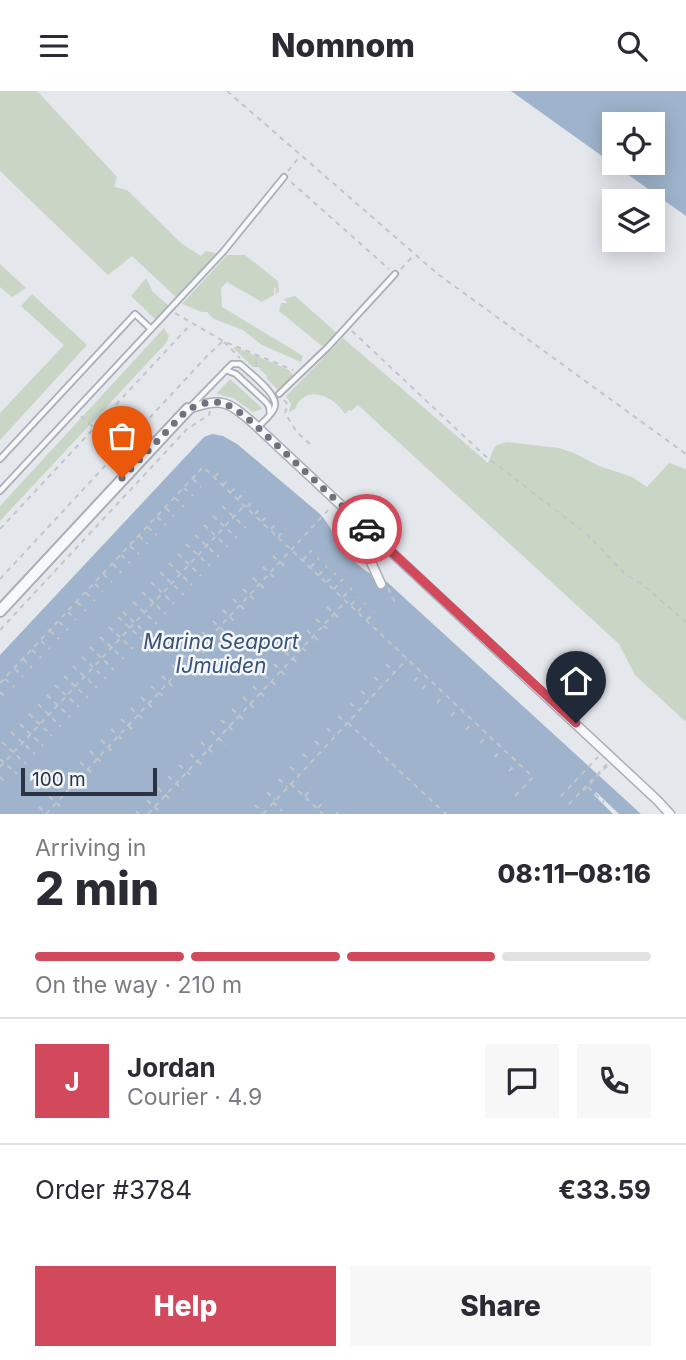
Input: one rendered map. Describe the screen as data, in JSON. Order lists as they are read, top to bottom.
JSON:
{
  "water": ["Marina Seaport IJmuiden"],
  "scale_bar": "100 m",
  "page": {
    "header": "Nomnom",
    "scale": "100 m",
    "heading": ["2 min", "Arriving in", "08:11–08:16"],
    "panel": [
      "Jordan",
      "Courier · 4.9",
      "Order #3784",
      "€33.59"
    ],
    "bar": "On the way · 210 m",
    "round": "J",
    "buttons": ["Help", "Share"]
  }
}
